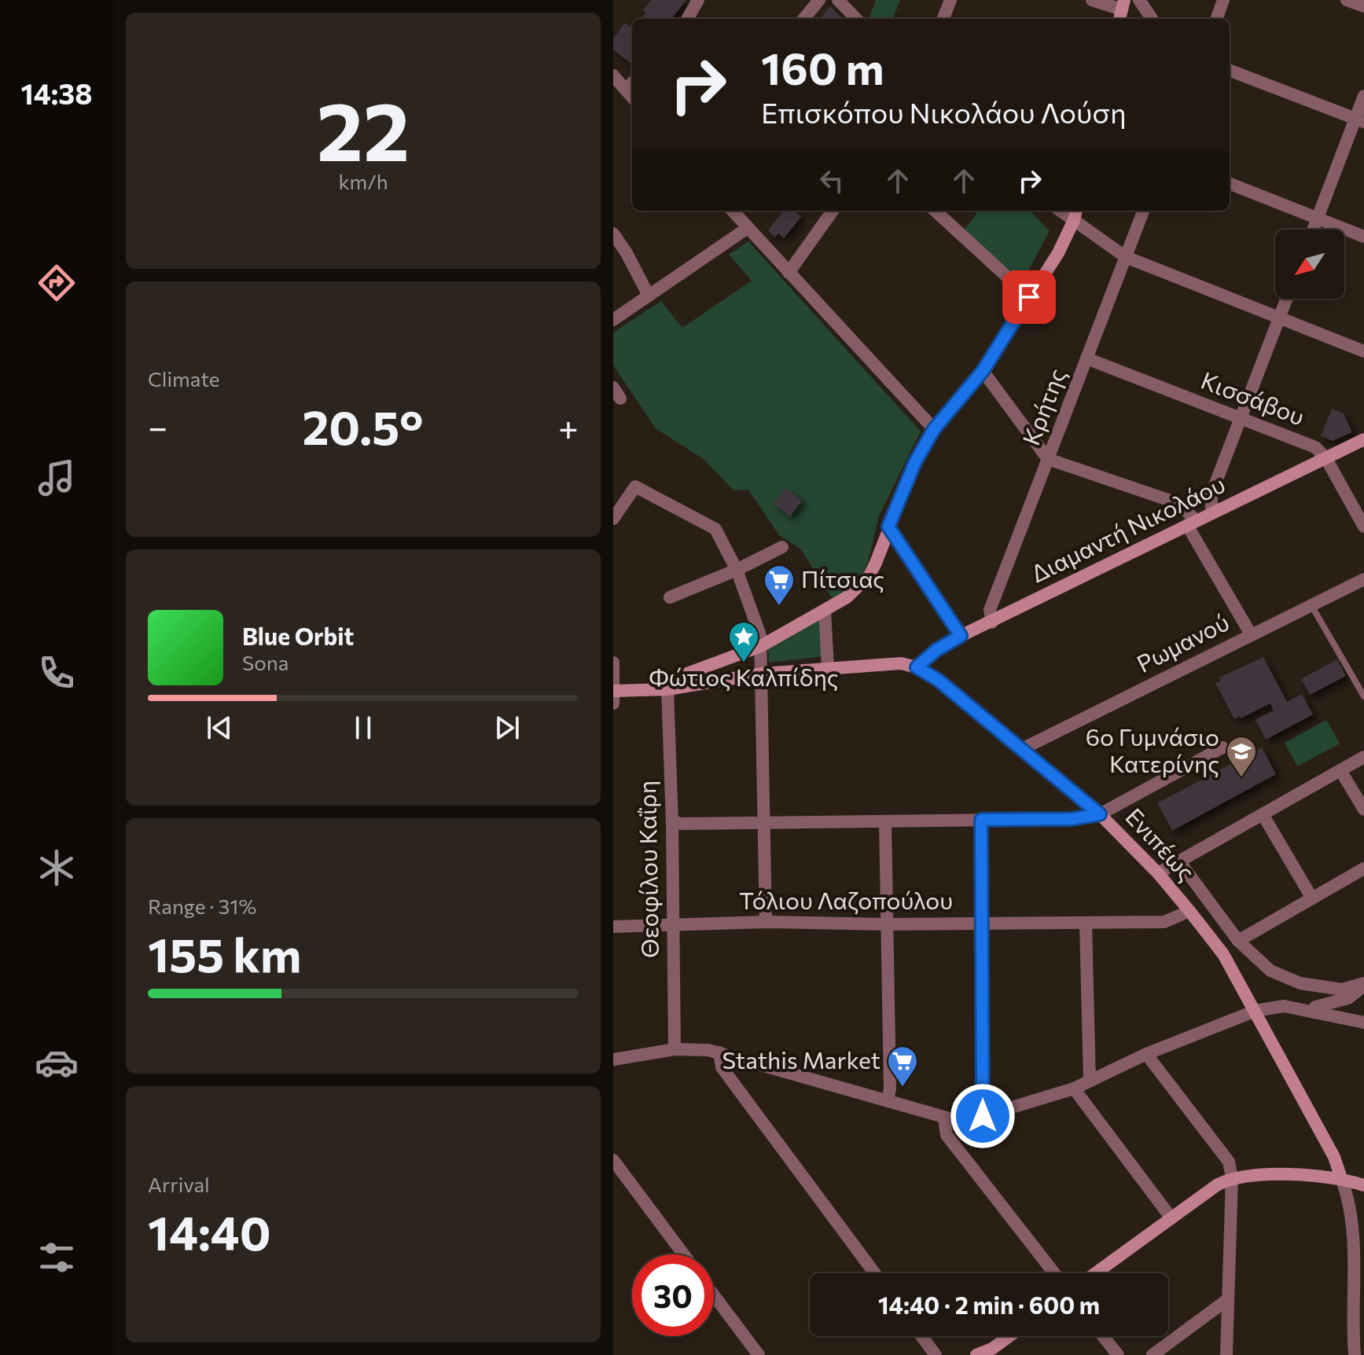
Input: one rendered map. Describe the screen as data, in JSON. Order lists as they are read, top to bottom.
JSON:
{
  "streets": {
    "street": [
      "Κισσάβου",
      "Κρήτης",
      "Διαμαντή Νικολάου",
      "Ρωμανού",
      "Ενιπέως",
      "Θεοφίλου Καΐρη",
      "Τόλιου Λαζοπούλου"
    ]
  },
  "crossings": [
    ["Κισσάβου", "Κρήτης"],
    ["Κισσάβου", "Διαμαντή Νικολάου"],
    ["Κρήτης", "Διαμαντή Νικολάου"],
    ["Διαμαντή Νικολάου", "Ενιπέως"],
    ["Ρωμανού", "Ενιπέως"],
    ["Ενιπέως", "Θεοφίλου Καΐρη"],
    ["Ενιπέως", "Τόλιου Λαζοπούλου"],
    ["Θεοφίλου Καΐρη", "Τόλιου Λαζοπούλου"]
  ],
  "places": {
    "supermarket": ["Πίτσιας", "Stathis Market"],
    "place": ["Φώτιος Καλπίδης"],
    "school or university": ["6ο Γυμνάσιο Κατερίνης"]
  },
  "north": "bottom left",
  "page": {
    "tabs": "14:38",
    "tile": [
      ["22", "km/h"],
      "Climate",
      ["Range · 31%", "155 km"],
      ["Arrival", "14:40"]
    ],
    "turn": ["160 m", "Επισκόπου Νικολάου Λούση"],
    "heat": ["−", "20.5°", "+"],
    "song": ["Blue Orbit", "Sona"],
    "limit": "30",
    "trip": "14:40 · 2 min · 600 m"
  }
}
